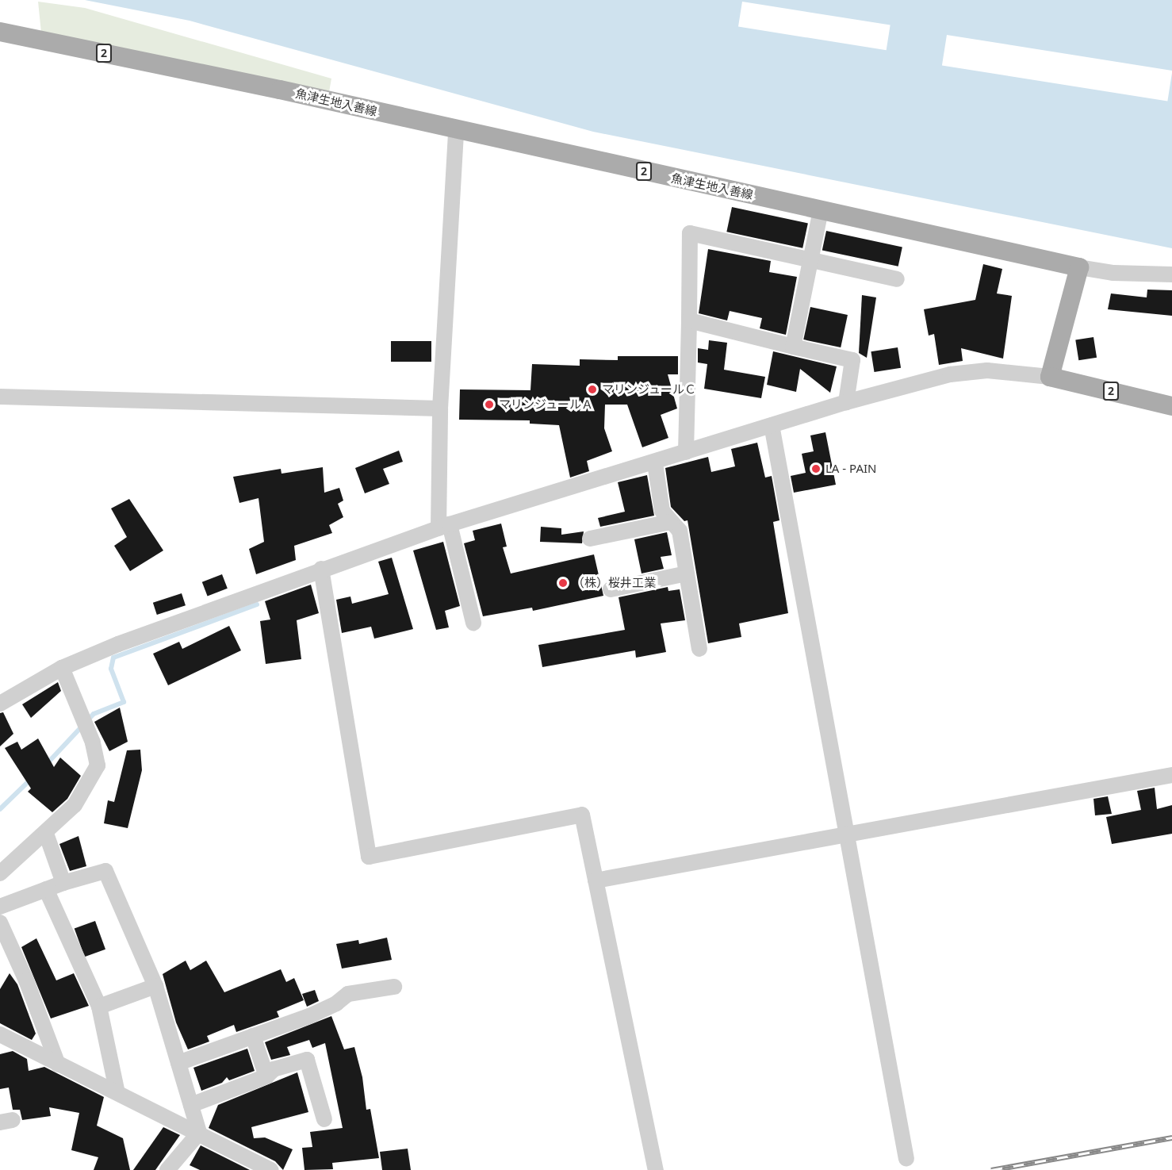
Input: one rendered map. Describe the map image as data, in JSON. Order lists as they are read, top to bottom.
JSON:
{
  "streets": {
    "main road": ["2", "魚津生地入善線"]
  },
  "places": [
    "マリンジュールＣ",
    "マリンジュールＡ",
    "LA - PAIN",
    "（株）桜井工業"
  ]
}
